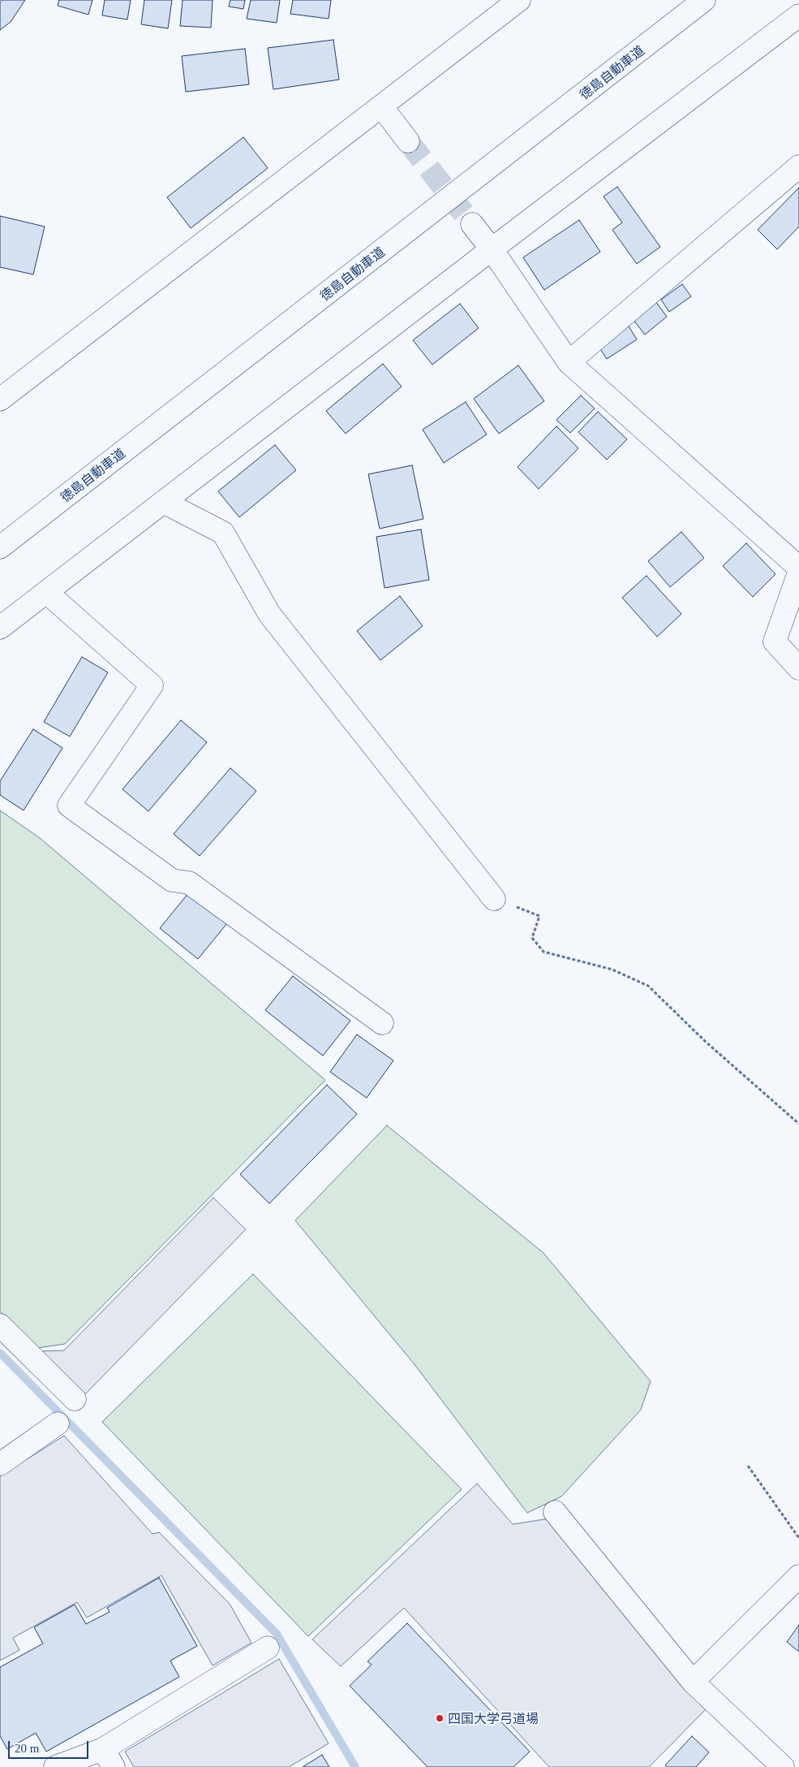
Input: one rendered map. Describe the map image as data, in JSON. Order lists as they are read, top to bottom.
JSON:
{
  "streets": {
    "main road": ["徳島自動車道"]
  },
  "places": ["四国大学弓道場"],
  "scale_bar": "20 m"
}
